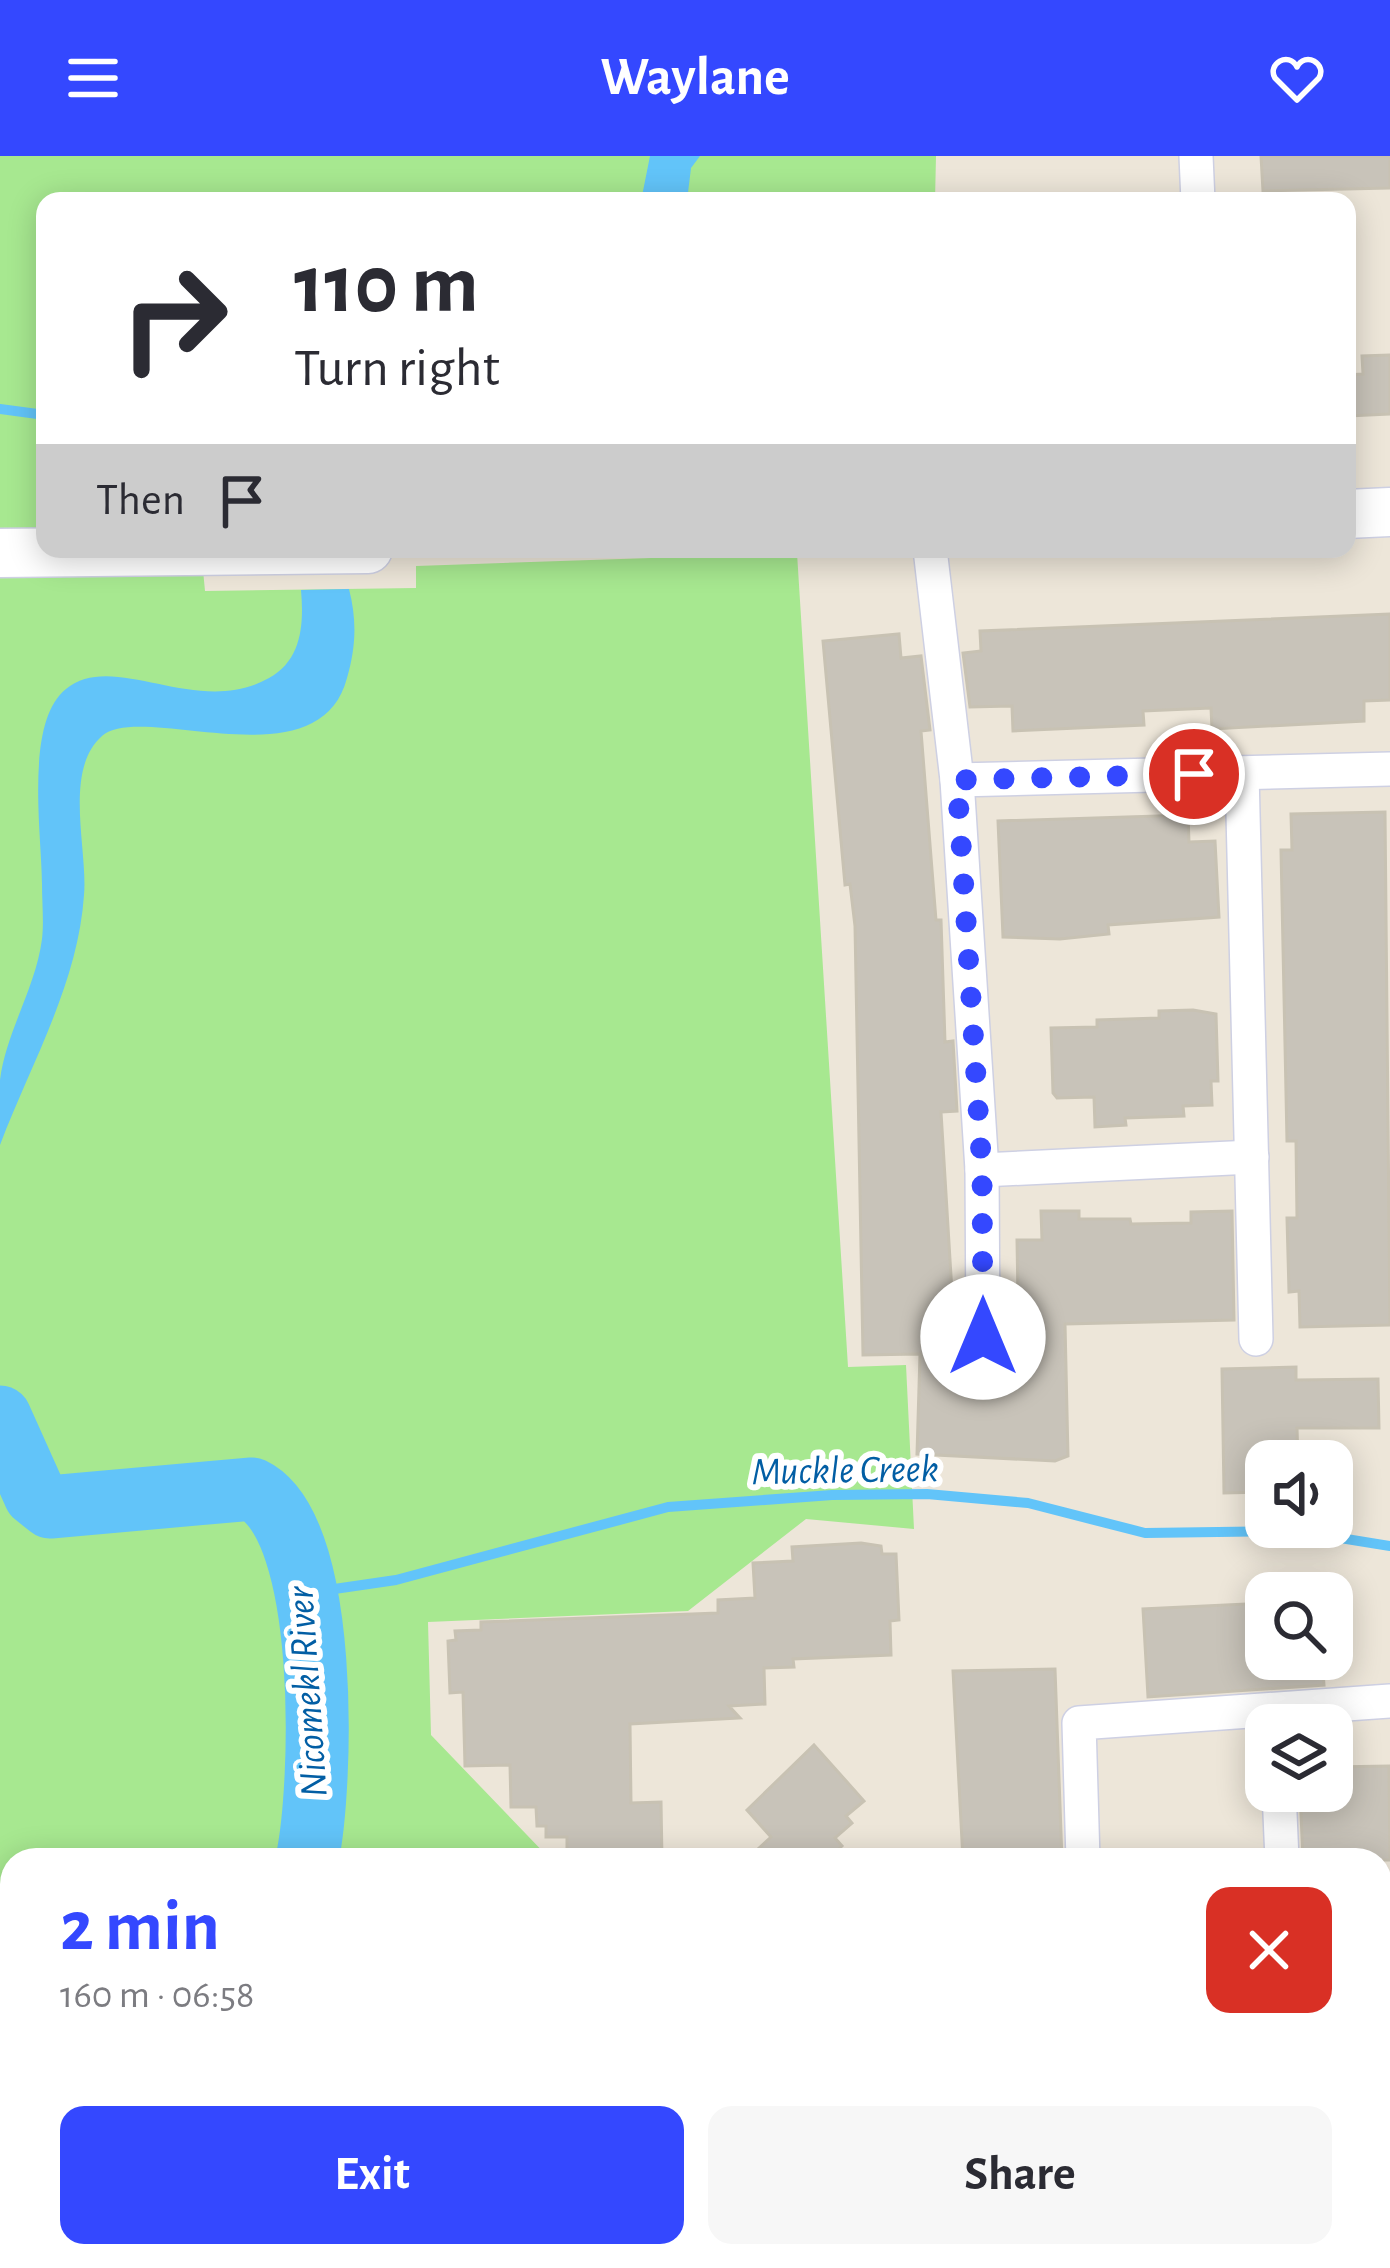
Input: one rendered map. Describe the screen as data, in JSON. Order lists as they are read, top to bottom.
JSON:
{
  "water": ["Muckle Creek", "Nicomekl River"],
  "page": {
    "header": "Waylane",
    "turn": ["110 m", "Turn right"],
    "then": "Then",
    "heading": ["2 min", "160 m · 06:58"],
    "buttons": ["Exit", "Share"]
  }
}
